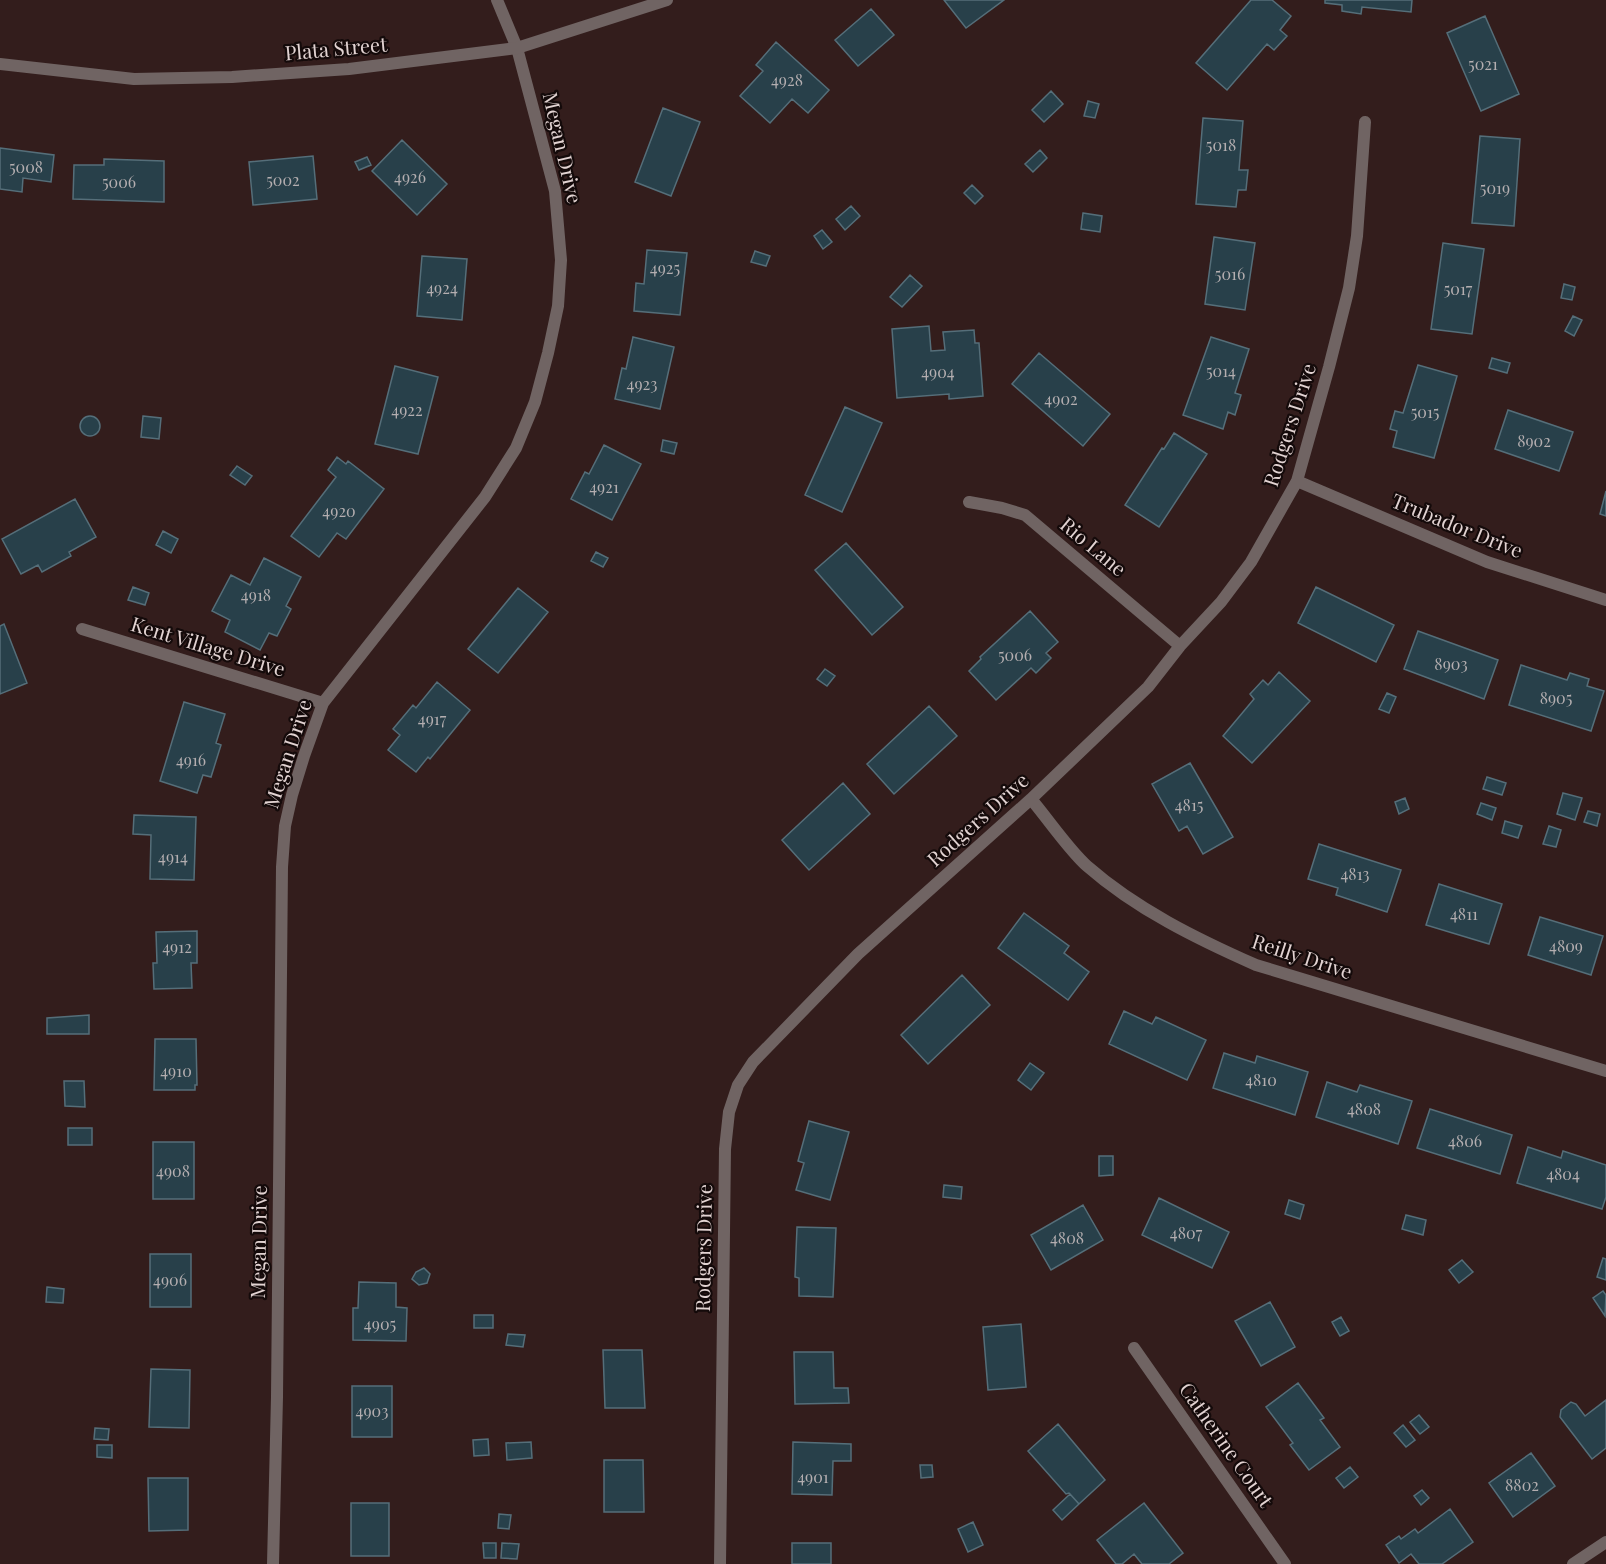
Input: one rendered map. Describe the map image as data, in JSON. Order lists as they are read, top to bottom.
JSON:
{
  "streets": {
    "street": [
      "Plata Street",
      "Megan Drive",
      "Rodgers Drive",
      "Trubador Drive",
      "Rio Lane",
      "Kent Village Drive",
      "Reilly Drive",
      "Catherine Court"
    ]
  },
  "crossings": [
    ["Plata Street", "Megan Drive"],
    ["Megan Drive", "Kent Village Drive"],
    ["Rodgers Drive", "Trubador Drive"],
    ["Rodgers Drive", "Rio Lane"],
    ["Rodgers Drive", "Reilly Drive"]
  ],
  "house_numbers": [
    "5021",
    "4928",
    "5018",
    "5008",
    "4926",
    "5002",
    "5006",
    "5019",
    "4925",
    "5016",
    "4924",
    "5017",
    "5014",
    "4904",
    "4923",
    "4902",
    "4922",
    "5015",
    "8902",
    "4921",
    "4920",
    "4918",
    "5006",
    "8903",
    "8905",
    "4917",
    "4916",
    "4815",
    "4914",
    "4813",
    "4811",
    "4809",
    "4912",
    "4910",
    "4810",
    "4808",
    "4806",
    "4908",
    "4804",
    "4807",
    "4808",
    "4906",
    "4905",
    "4903",
    "4901",
    "8802"
  ]
}
